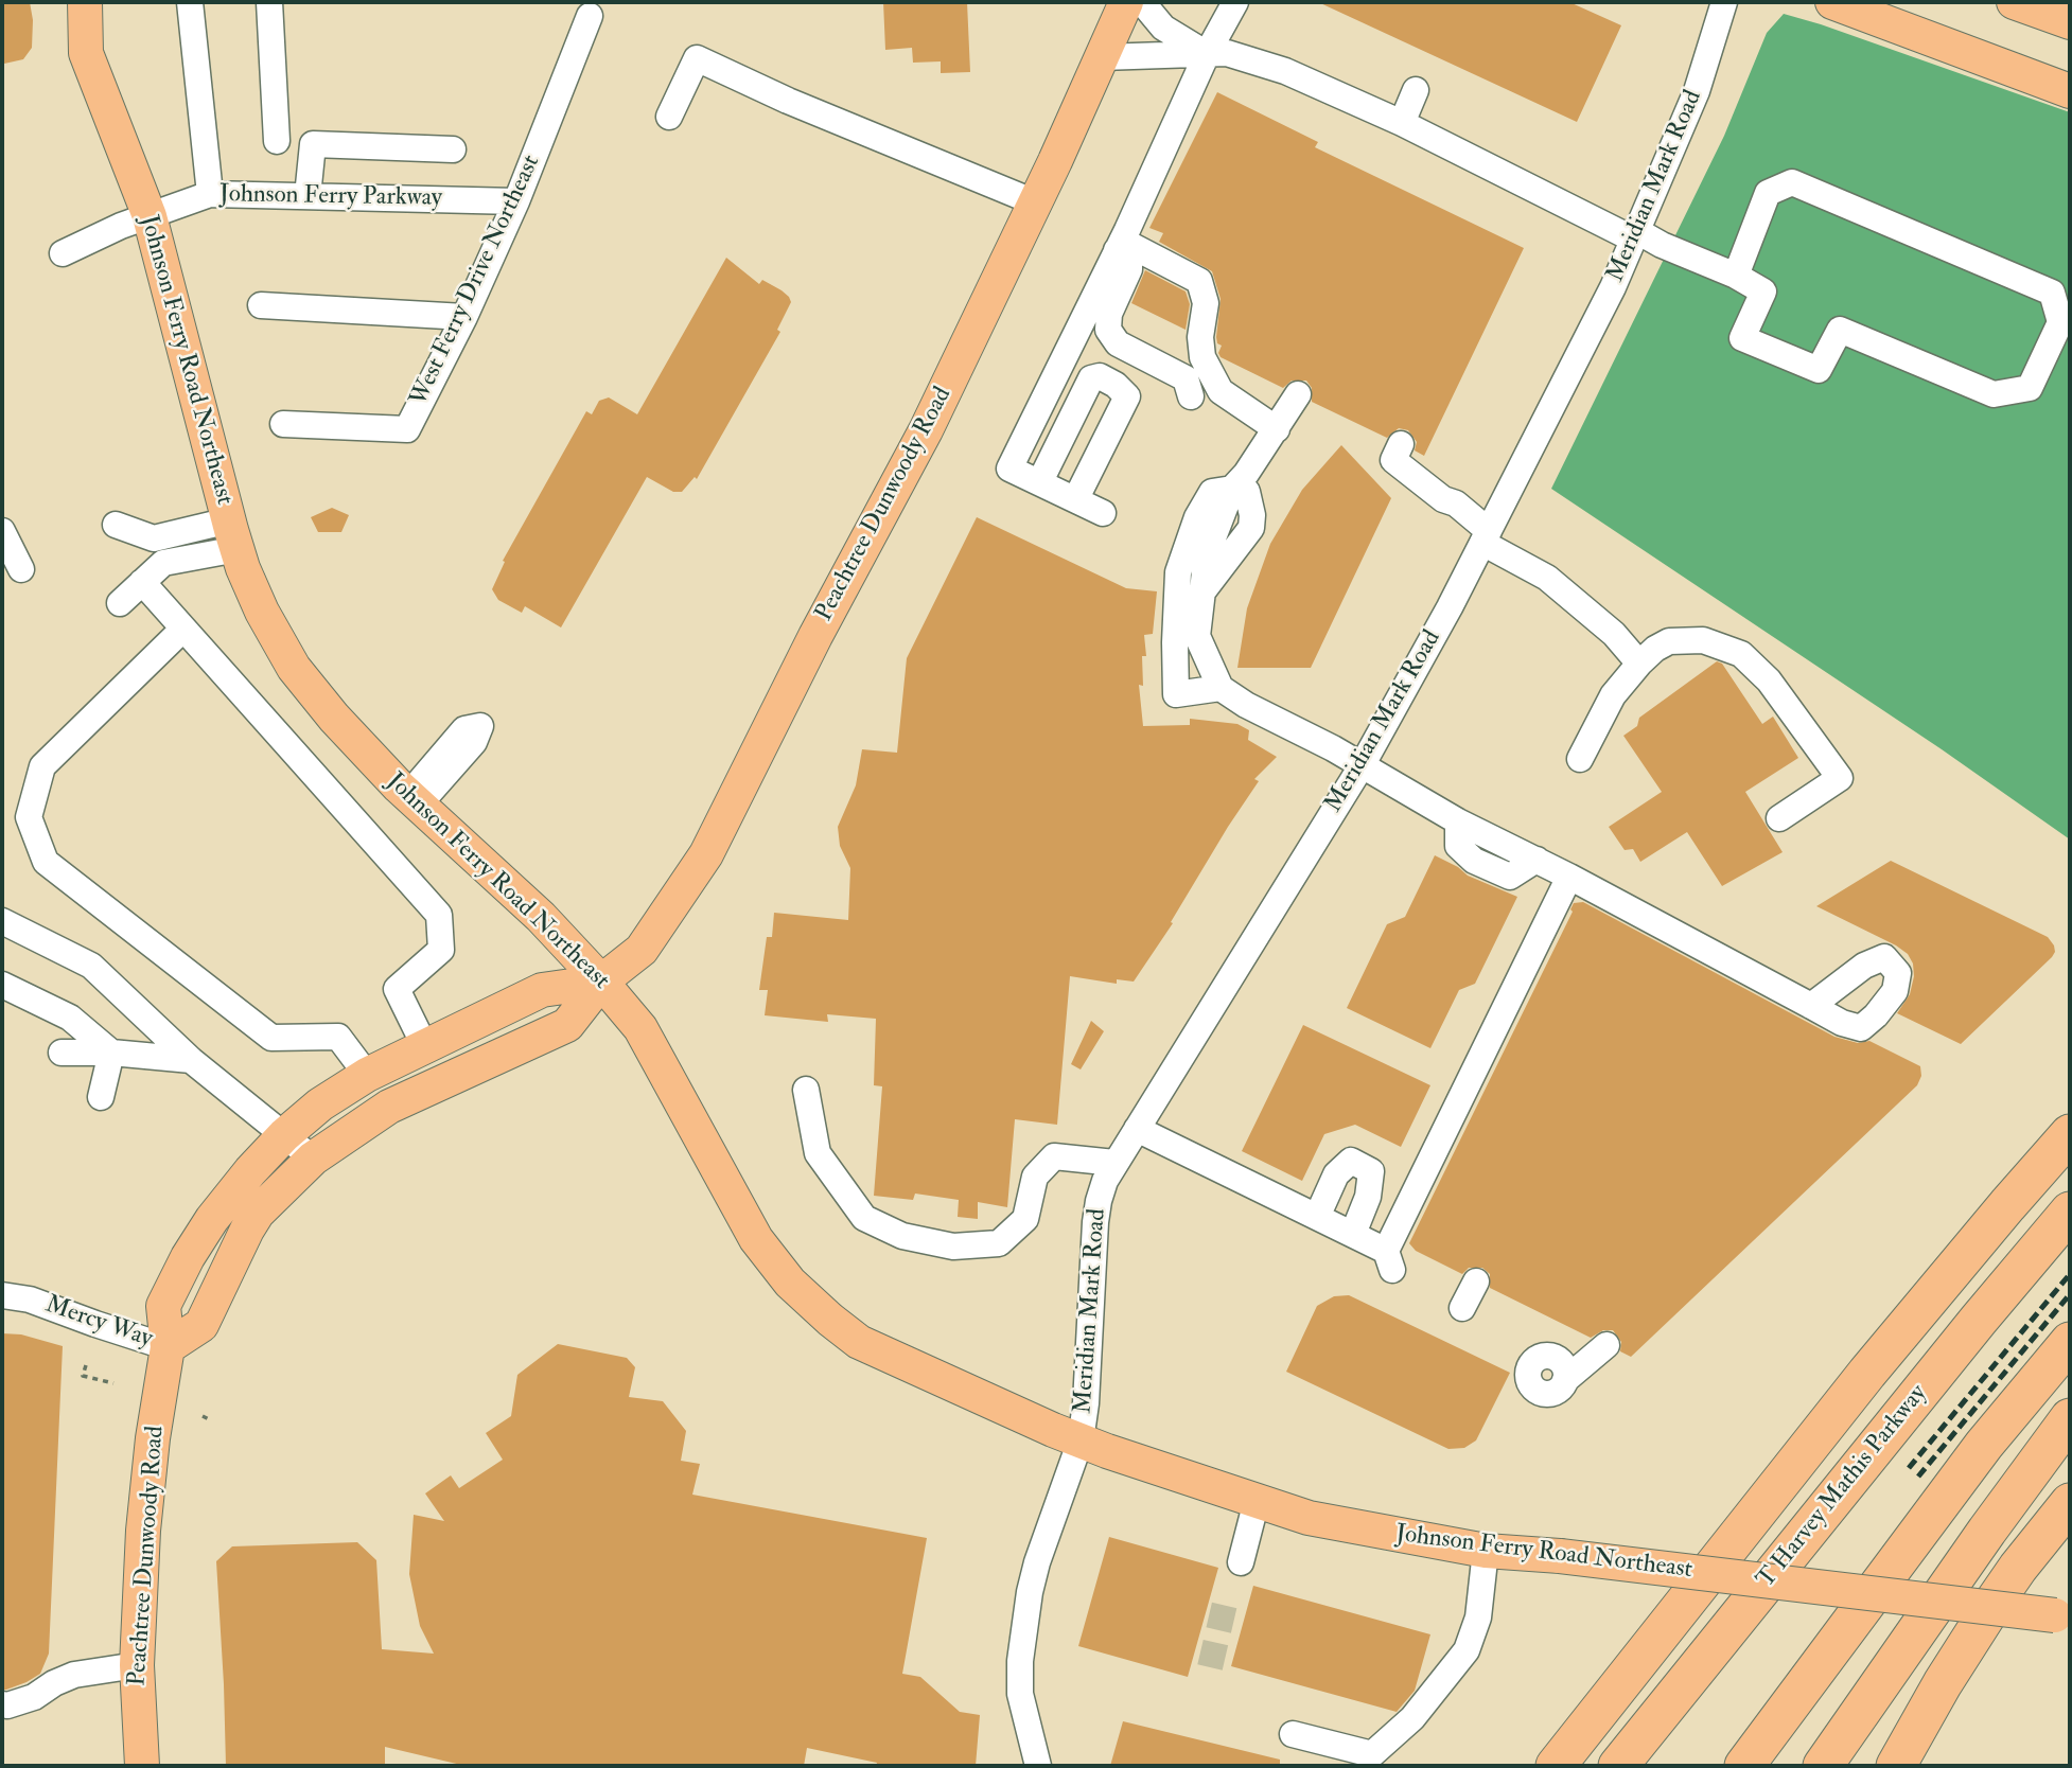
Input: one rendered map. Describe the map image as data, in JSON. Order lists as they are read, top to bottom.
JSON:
{
  "streets": {
    "highway": ["T Harvey Mathis Parkway"],
    "main road": ["Johnson Ferry Road Northeast", "Peachtree Dunwoody Road"],
    "street": [
      "Meridian Mark Road",
      "Johnson Ferry Parkway",
      "West Ferry Drive Northeast",
      "Mercy Way"
    ]
  },
  "crossings": [
    ["Meridian Mark Road", "Johnson Ferry Road Northeast"],
    ["Johnson Ferry Parkway", "West Ferry Drive Northeast"],
    ["Johnson Ferry Parkway", "Johnson Ferry Road Northeast"],
    ["Johnson Ferry Road Northeast", "Peachtree Dunwoody Road"],
    ["Peachtree Dunwoody Road", "Mercy Way"]
  ]
}
